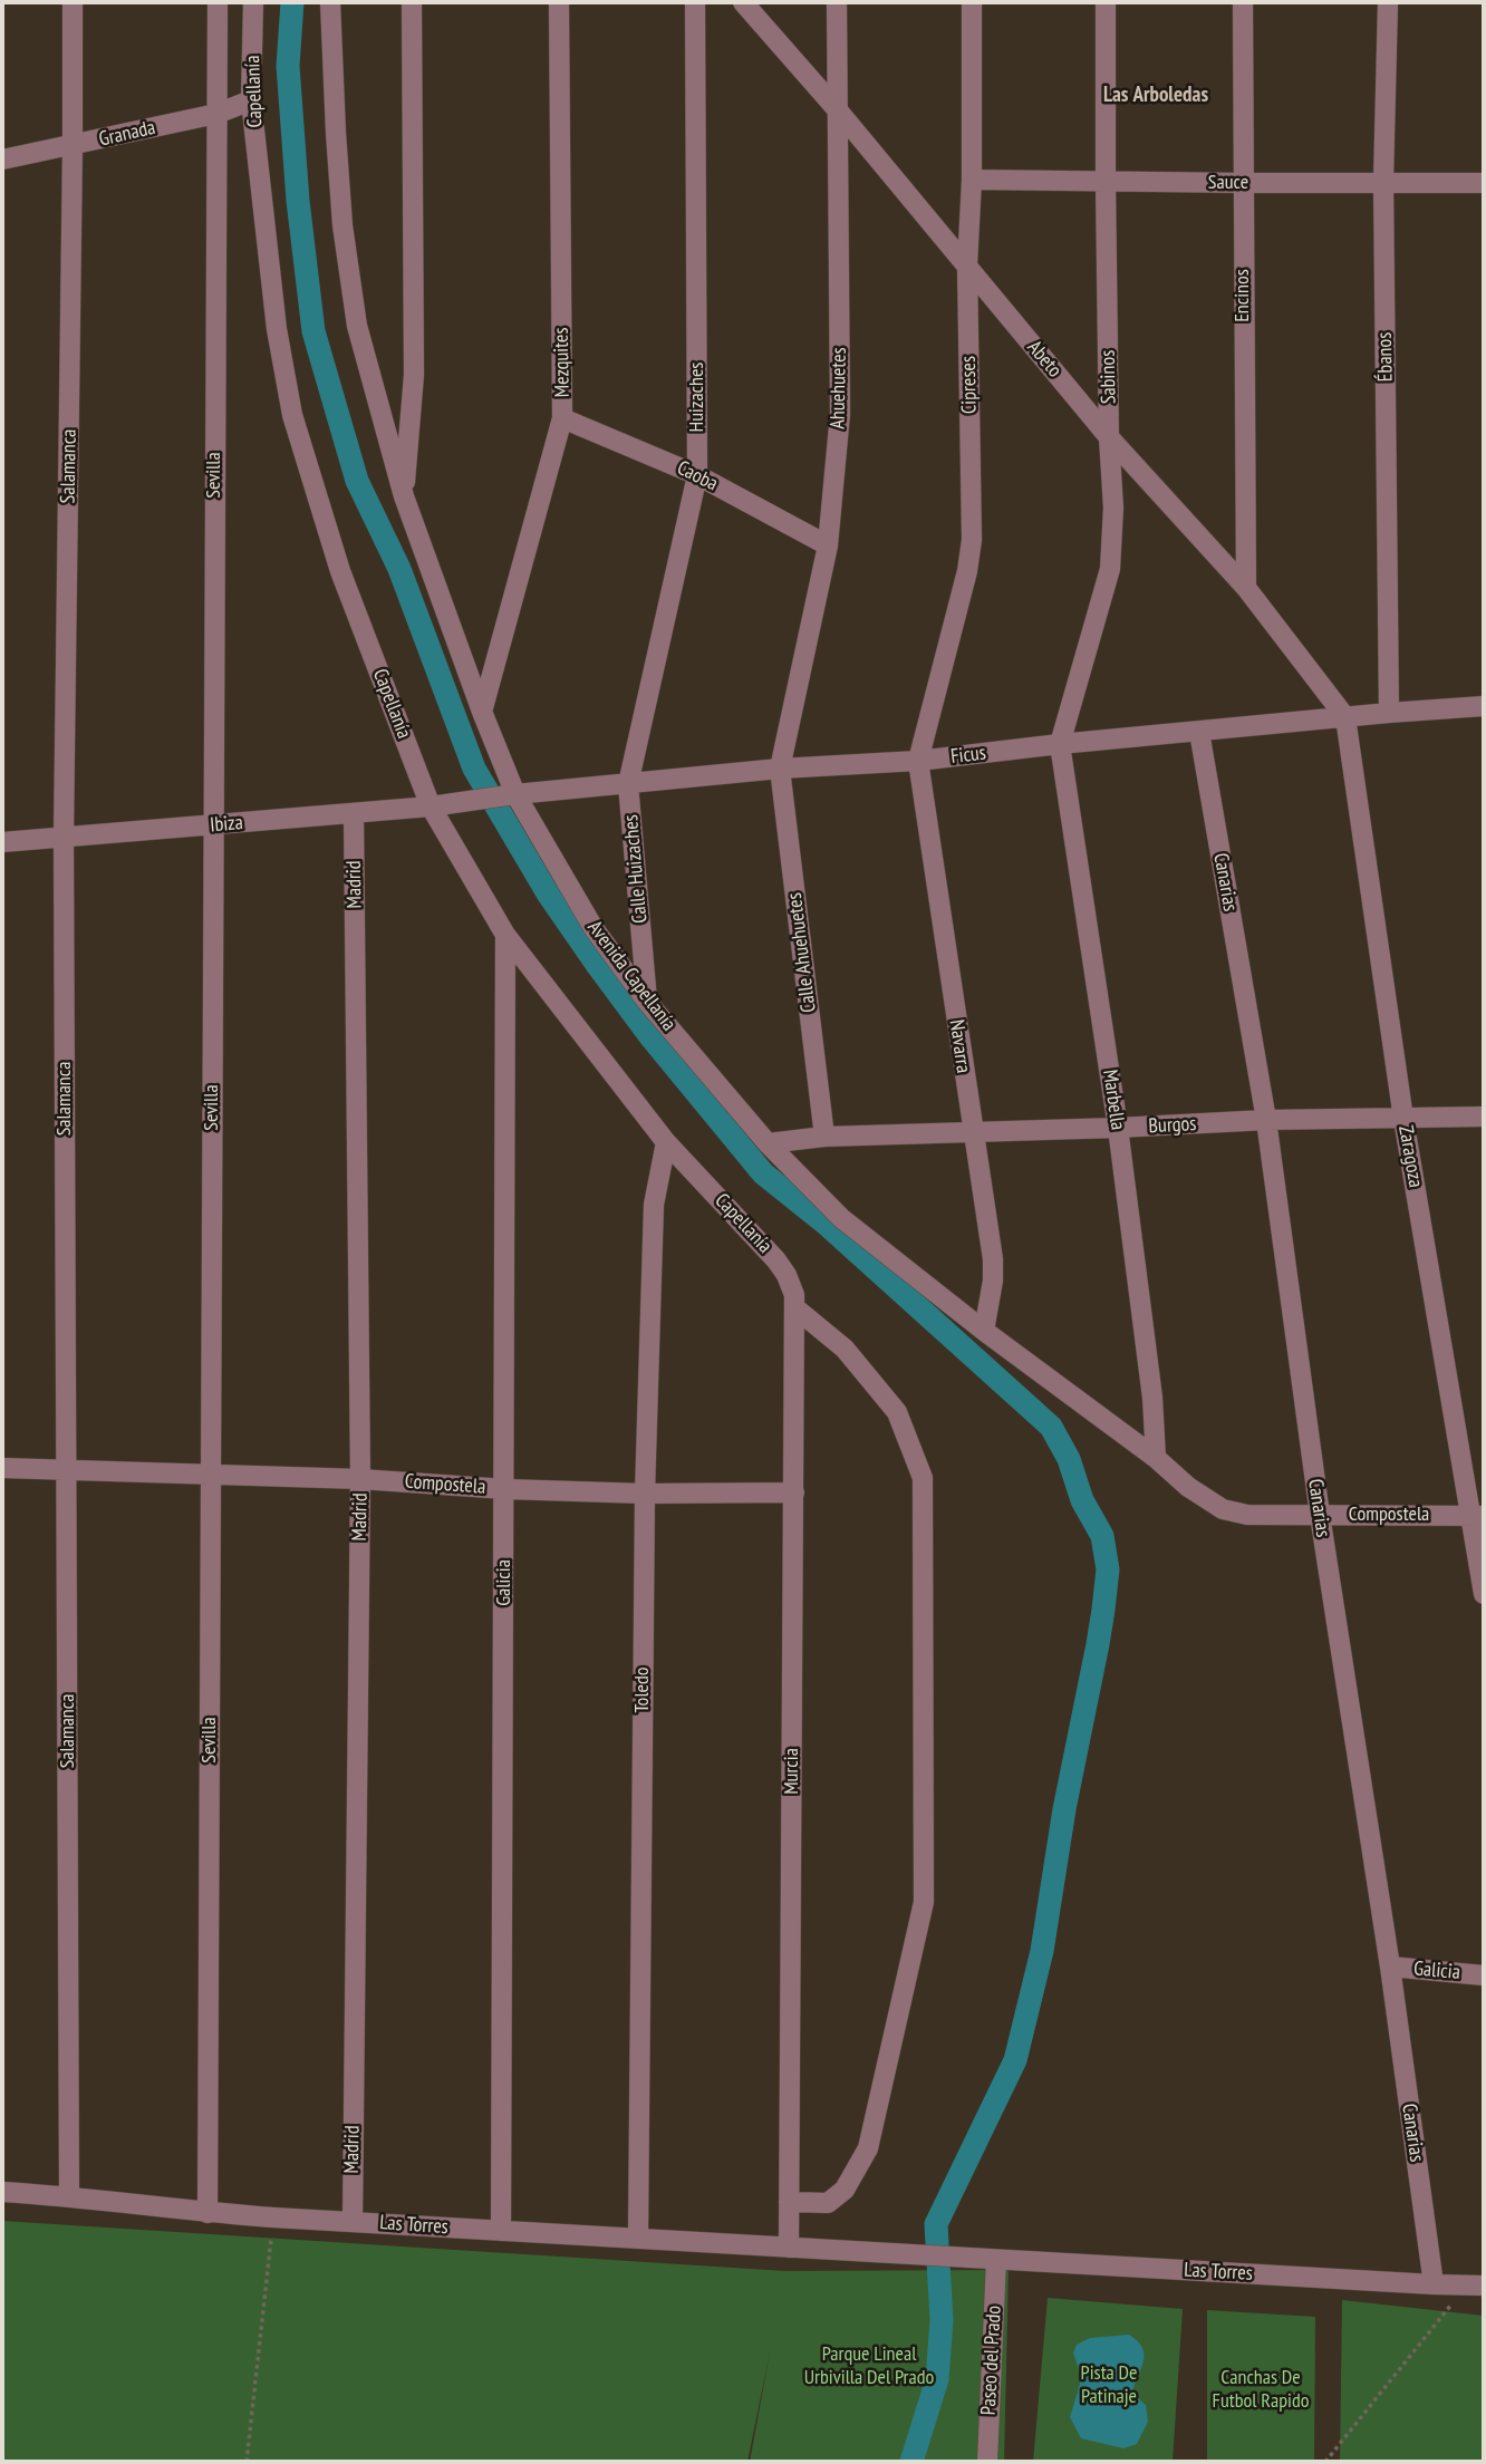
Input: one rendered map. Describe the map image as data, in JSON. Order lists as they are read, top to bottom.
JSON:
{
  "streets": {
    "street": [
      "Capellanía",
      "Granada",
      "Sauce",
      "Encinos",
      "Ébanos",
      "Abeto",
      "Mezquites",
      "Sabinos",
      "Cipreses",
      "Ahuehuetes",
      "Huizaches",
      "Salamanca",
      "Sevilla",
      "Caoba",
      "Ficus",
      "Ibiza",
      "Calle Huizaches",
      "Canarias",
      "Madrid",
      "Calle Ahuehuetes",
      "Avenida Capellanía",
      "Navarra",
      "Marbella",
      "Burgos",
      "Zaragoza",
      "Compostela",
      "Galicia",
      "Toledo",
      "Murcia",
      "Las Torres",
      "Paseo del Prado"
    ]
  },
  "crossings": [
    ["Capellanía", "Granada"],
    ["Capellanía", "Ibiza"],
    ["Capellanía", "Galicia"],
    ["Capellanía", "Toledo"],
    ["Capellanía", "Murcia"],
    ["Granada", "Salamanca"],
    ["Granada", "Sevilla"],
    ["Sauce", "Encinos"],
    ["Sauce", "Ébanos"],
    ["Sauce", "Sabinos"],
    ["Sauce", "Cipreses"],
    ["Encinos", "Abeto"],
    ["Ébanos", "Ficus"],
    ["Abeto", "Sabinos"],
    ["Abeto", "Cipreses"],
    ["Abeto", "Ahuehuetes"],
    ["Abeto", "Ficus"],
    ["Abeto", "Zaragoza"],
    ["Mezquites", "Caoba"],
    ["Sabinos", "Ficus"],
    ["Sabinos", "Marbella"],
    ["Cipreses", "Ficus"],
    ["Cipreses", "Navarra"],
    ["Ahuehuetes", "Caoba"],
    ["Ahuehuetes", "Ficus"],
    ["Ahuehuetes", "Calle Ahuehuetes"],
    ["Huizaches", "Caoba"],
    ["Huizaches", "Ficus"],
    ["Huizaches", "Calle Huizaches"],
    ["Salamanca", "Ibiza"],
    ["Salamanca", "Compostela"],
    ["Salamanca", "Las Torres"],
    ["Sevilla", "Ibiza"],
    ["Sevilla", "Compostela"],
    ["Sevilla", "Las Torres"],
    ["Ficus", "Ibiza"],
    ["Ficus", "Calle Huizaches"],
    ["Ficus", "Canarias"],
    ["Ficus", "Calle Ahuehuetes"],
    ["Ficus", "Avenida Capellanía"],
    ["Ficus", "Navarra"],
    ["Ficus", "Marbella"],
    ["Ficus", "Zaragoza"],
    ["Ibiza", "Madrid"],
    ["Calle Huizaches", "Avenida Capellanía"],
    ["Canarias", "Burgos"],
    ["Canarias", "Compostela"],
    ["Canarias", "Galicia"],
    ["Canarias", "Las Torres"],
    ["Madrid", "Compostela"],
    ["Madrid", "Las Torres"],
    ["Calle Ahuehuetes", "Burgos"],
    ["Avenida Capellanía", "Burgos"],
    ["Navarra", "Burgos"],
    ["Marbella", "Burgos"],
    ["Marbella", "Compostela"],
    ["Burgos", "Zaragoza"],
    ["Zaragoza", "Compostela"],
    ["Compostela", "Galicia"],
    ["Compostela", "Toledo"],
    ["Compostela", "Murcia"],
    ["Galicia", "Las Torres"],
    ["Toledo", "Las Torres"],
    ["Murcia", "Las Torres"],
    ["Las Torres", "Paseo del Prado"]
  ],
  "districts": ["Las Arboledas"],
  "parks": ["Parque Lineal Urbivilla Del Prado", "Pista De Patinaje", "Canchas De Futbol Rapido"]
}
